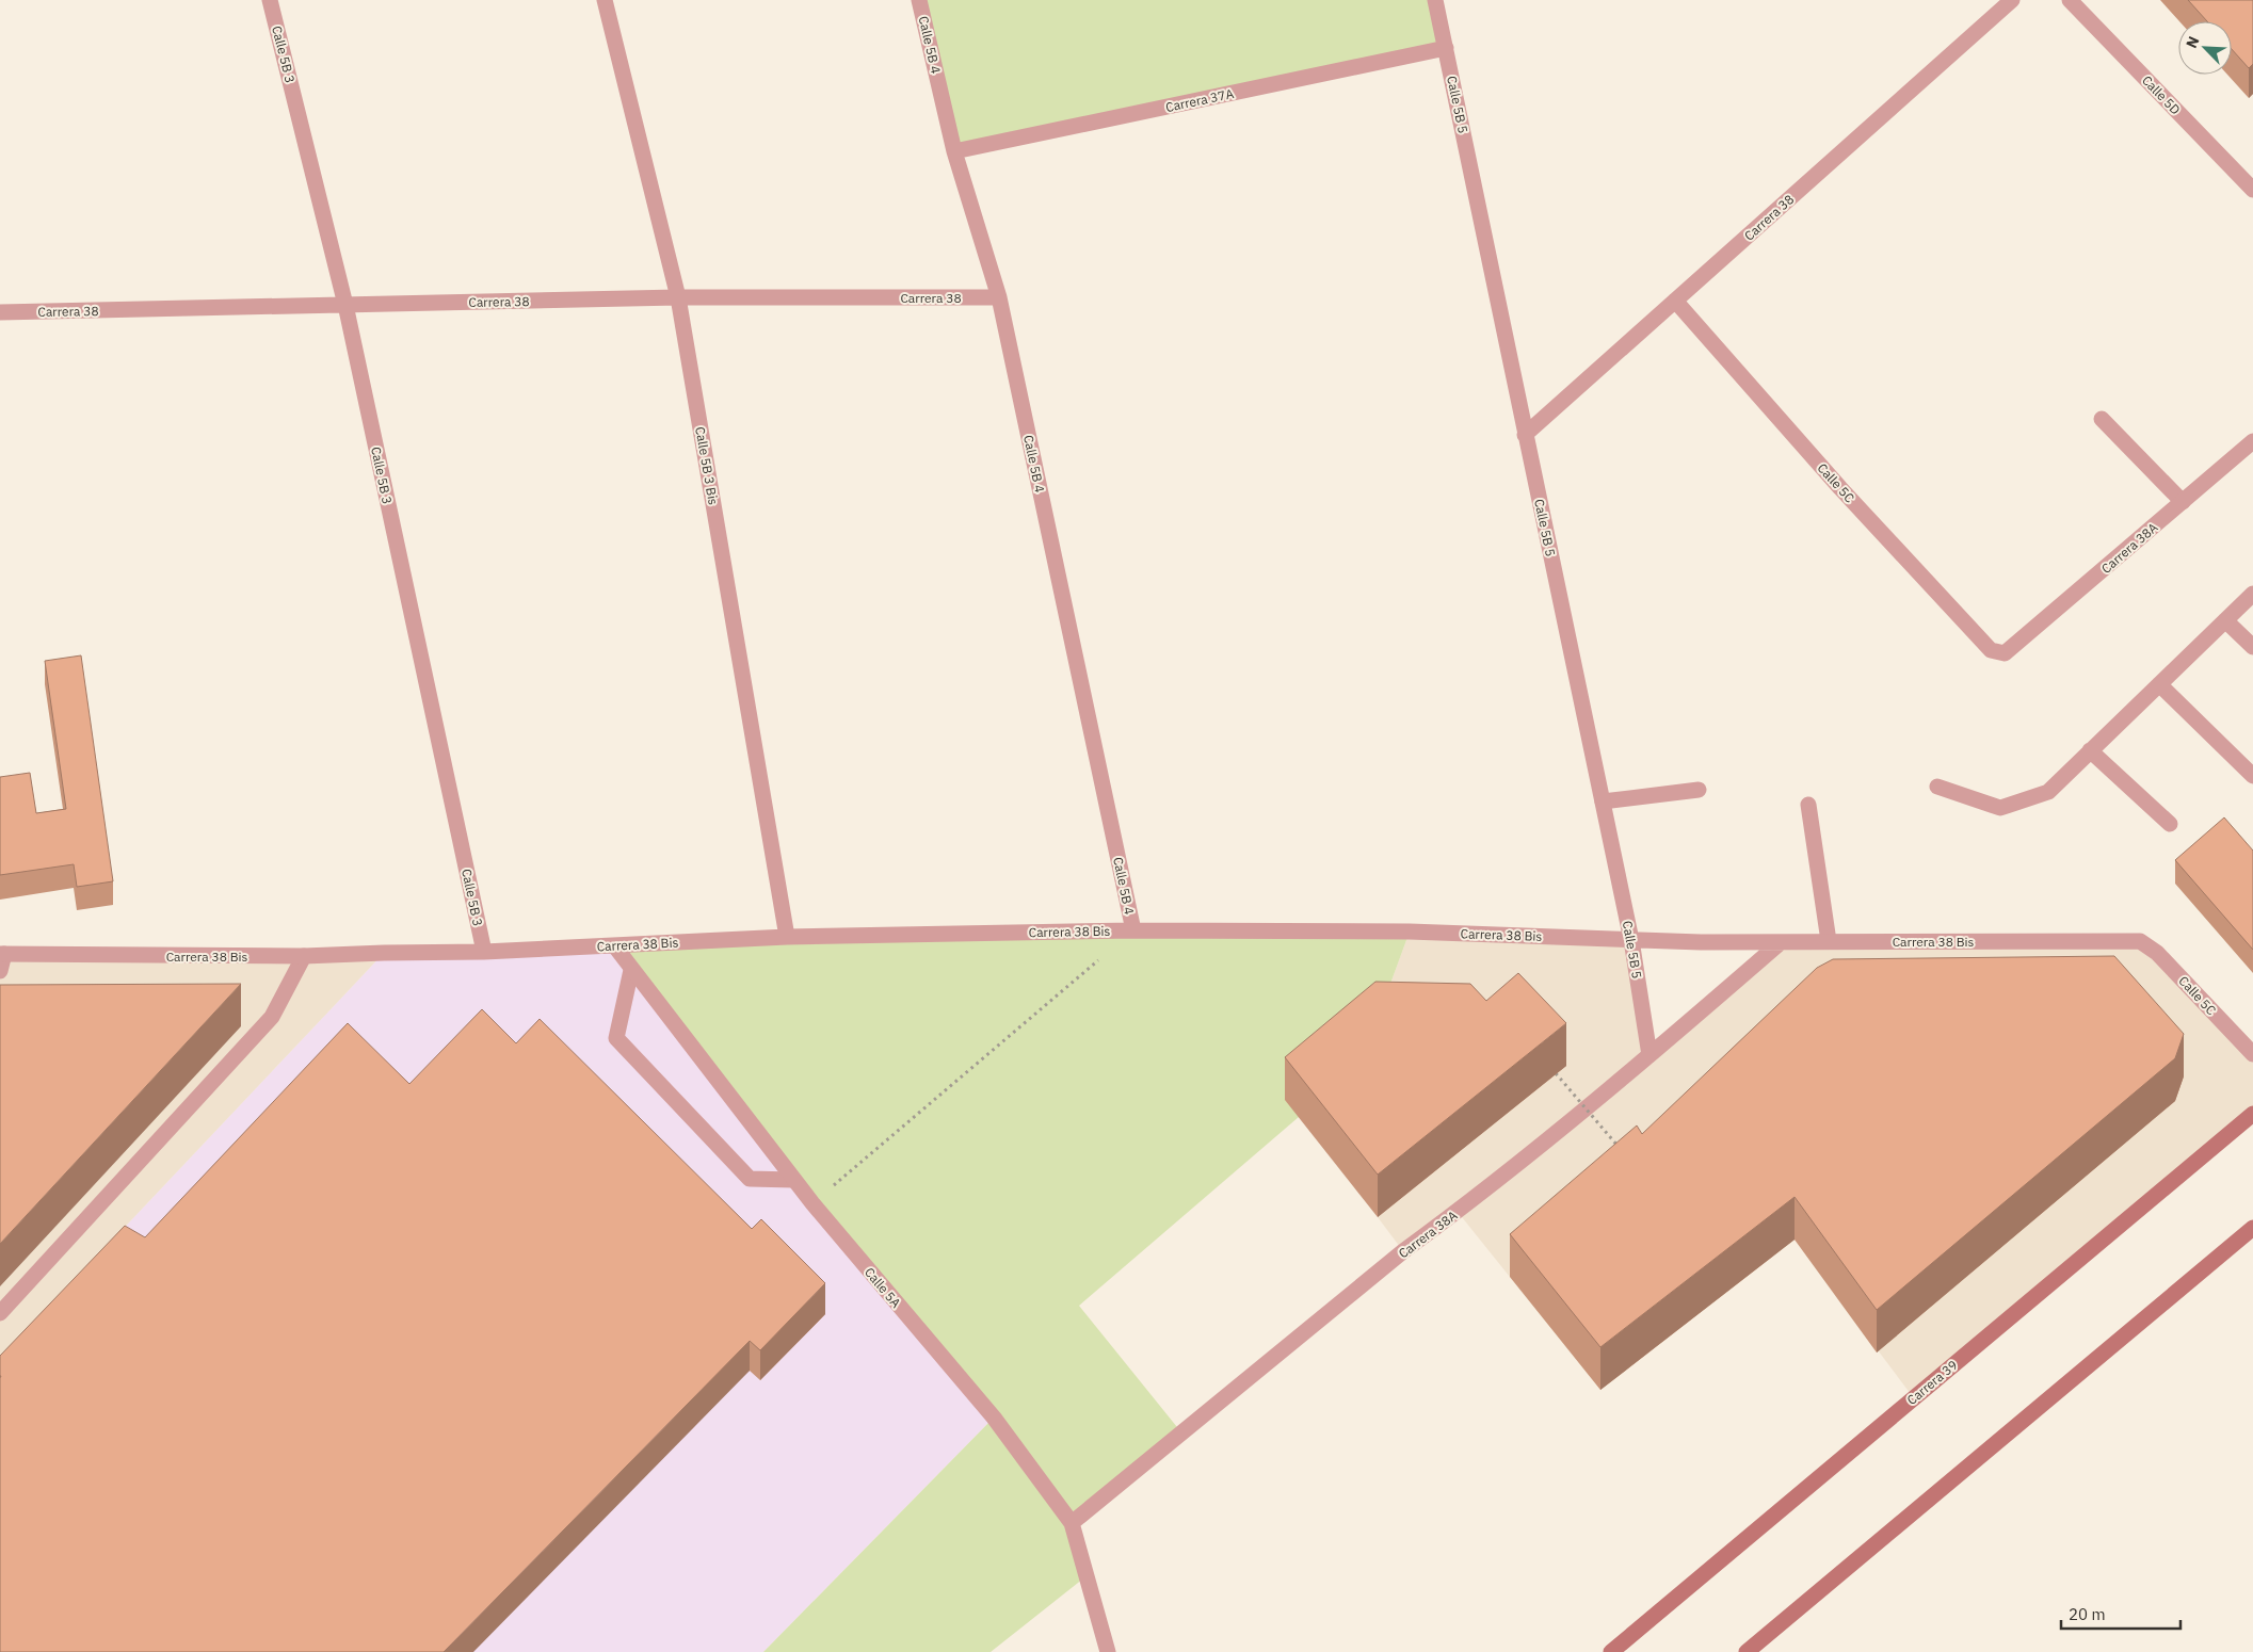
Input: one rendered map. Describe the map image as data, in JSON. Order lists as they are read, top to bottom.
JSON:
{
  "streets": {
    "main road": ["Carrera 39"],
    "street": [
      "Calle 5B 4",
      "Calle 5B 3",
      "Calle 5D",
      "Carrera 37A",
      "Calle 5B 5",
      "Carrera 38",
      "Calle 5B 3 Bis",
      "Calle 5C",
      "Carrera 38A",
      "Carrera 38 Bis",
      "Calle 5A"
    ]
  },
  "crossings": [
    ["Calle 5B 4", "Carrera 37A"],
    ["Calle 5B 4", "Carrera 38"],
    ["Calle 5B 4", "Carrera 38 Bis"],
    ["Calle 5B 3", "Carrera 38"],
    ["Calle 5B 3", "Carrera 38 Bis"],
    ["Carrera 37A", "Calle 5B 5"],
    ["Calle 5B 5", "Carrera 38"],
    ["Calle 5B 5", "Carrera 38A"],
    ["Calle 5B 5", "Carrera 38 Bis"],
    ["Carrera 38", "Calle 5B 3 Bis"],
    ["Carrera 38", "Calle 5C"],
    ["Calle 5B 3 Bis", "Carrera 38 Bis"],
    ["Calle 5C", "Carrera 38A"],
    ["Calle 5C", "Carrera 38 Bis"],
    ["Carrera 38A", "Carrera 38 Bis"],
    ["Carrera 38A", "Calle 5A"],
    ["Carrera 38 Bis", "Calle 5A"]
  ],
  "scale_bar": "20 m",
  "north": "top left"
}
